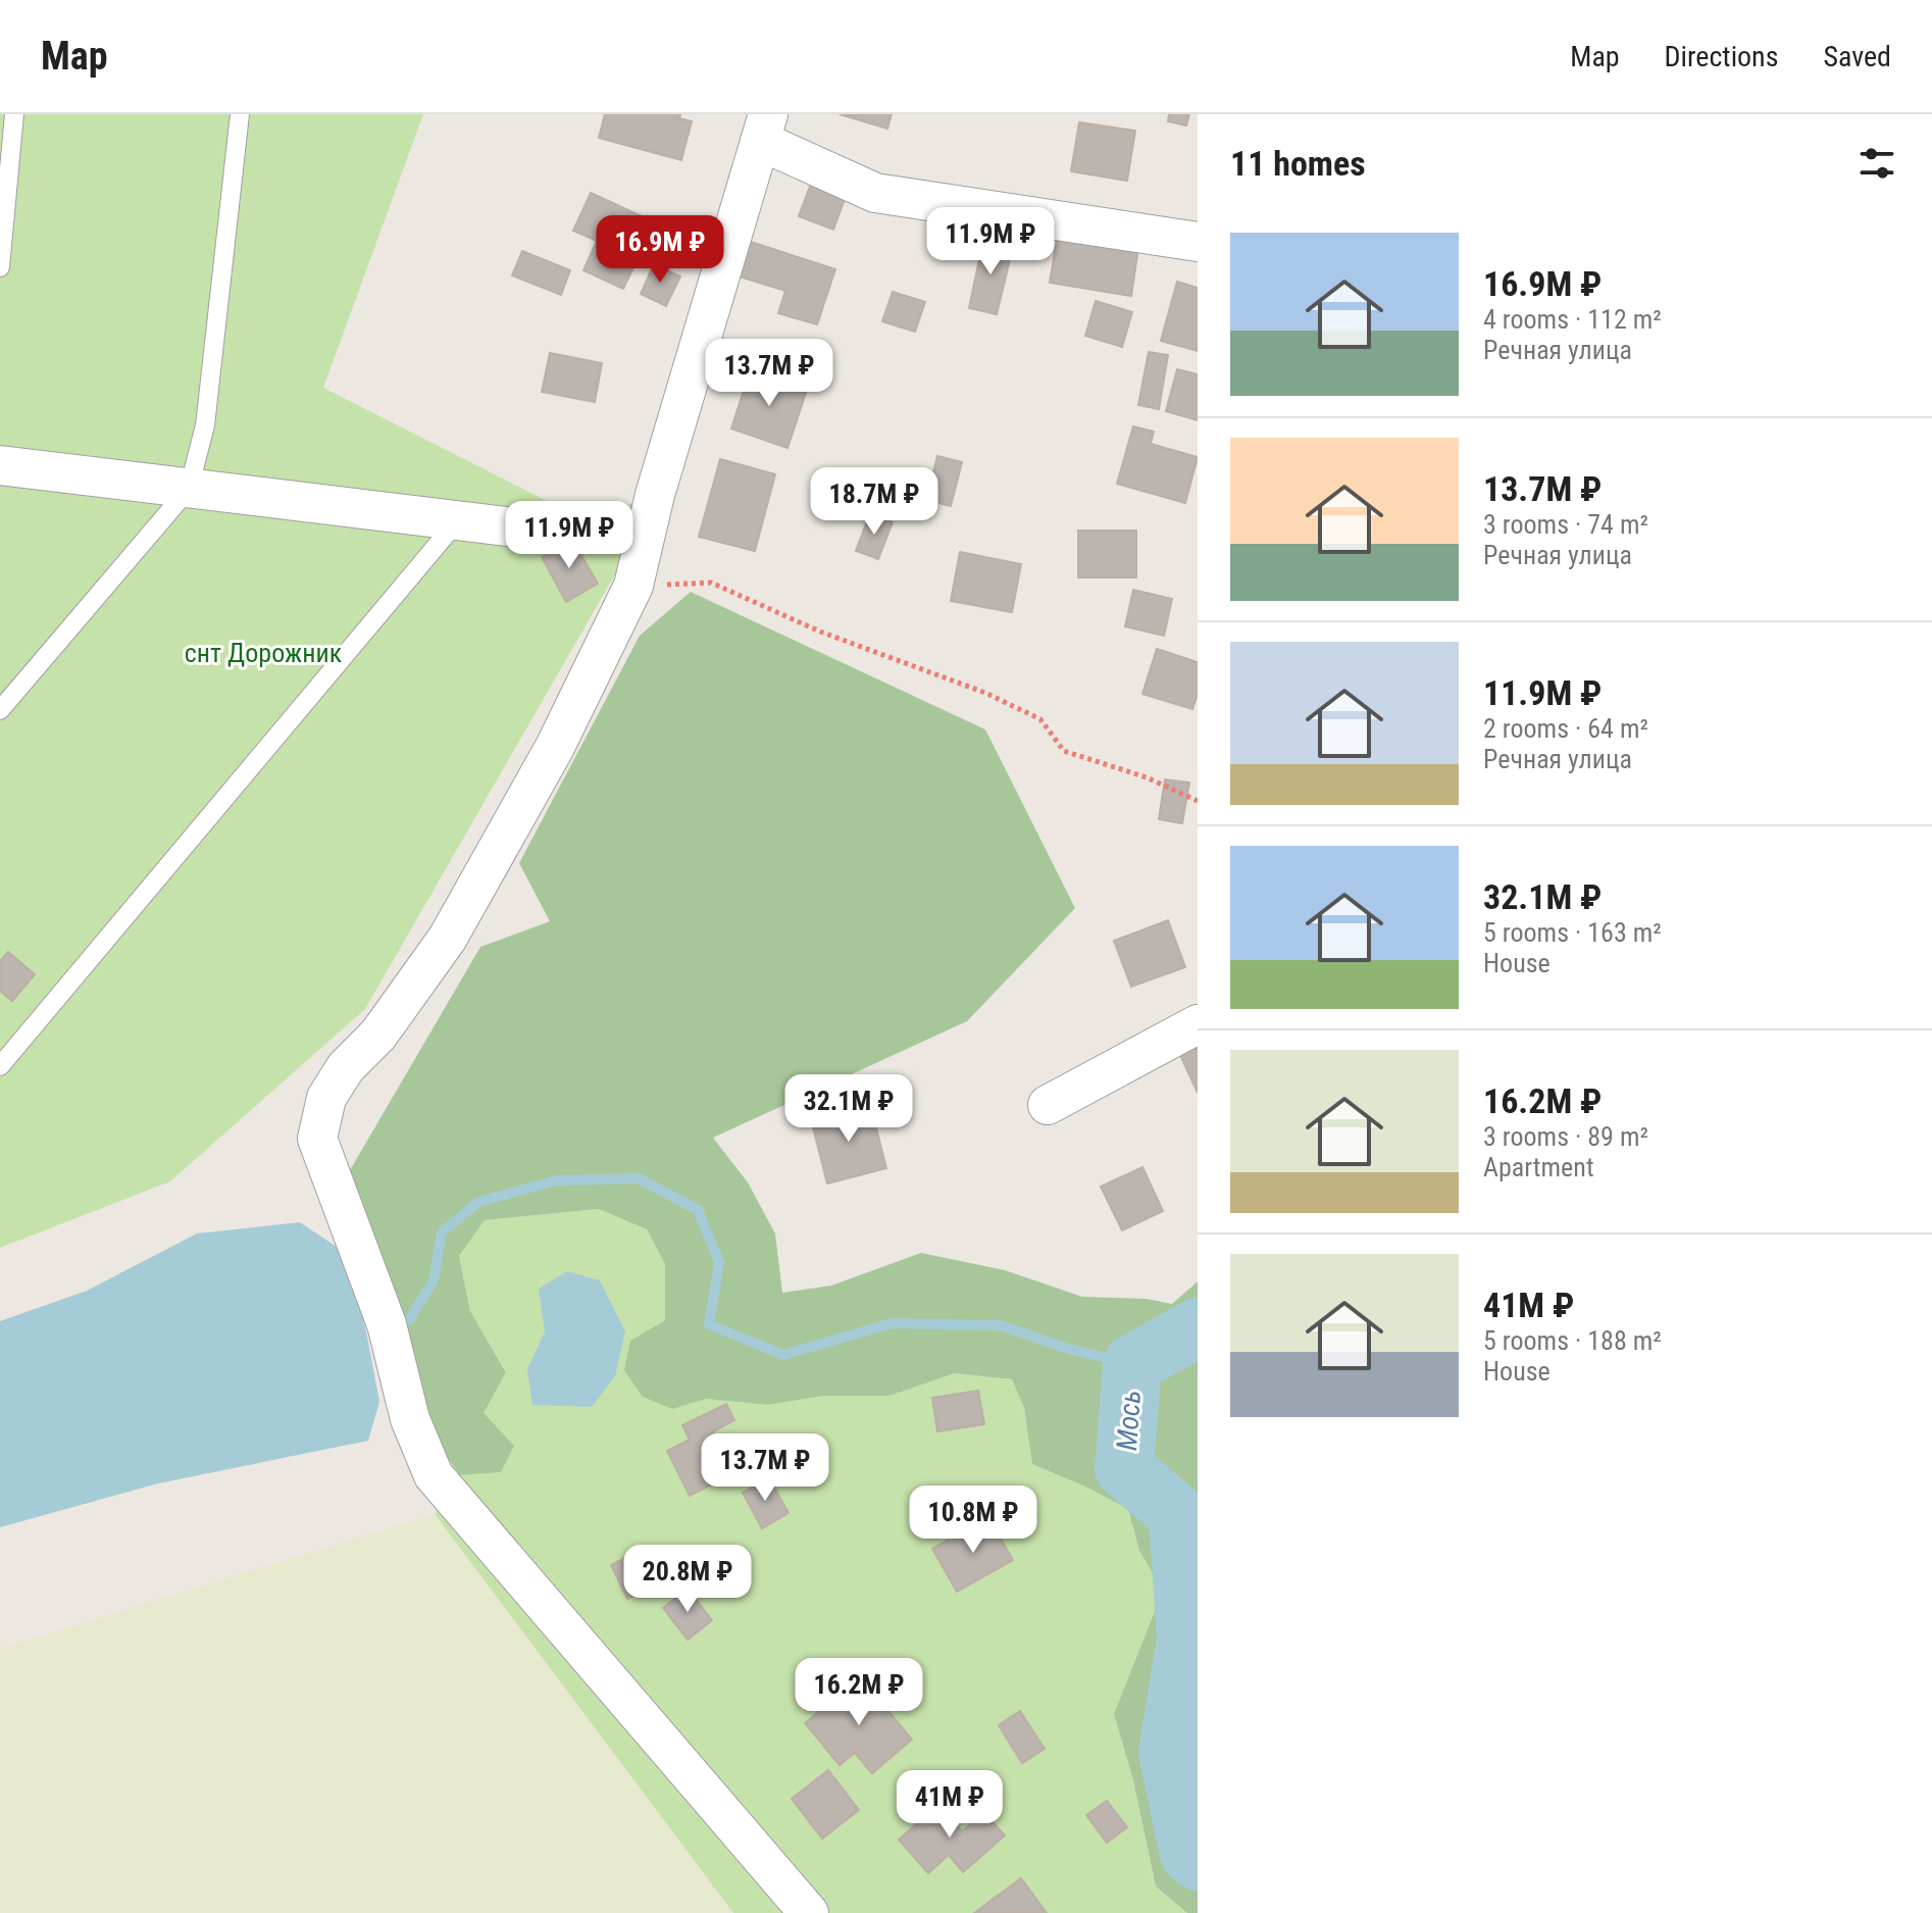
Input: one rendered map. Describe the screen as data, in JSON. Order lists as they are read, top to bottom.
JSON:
{
  "water": ["Мось"],
  "parks": ["снт Дорожник"],
  "page": {
    "header": "Map",
    "nav": ["Map", "Directions", "Saved"],
    "heading": "11 homes",
    "price": [
      "11.9M ₽",
      "16.9M ₽",
      "13.7M ₽",
      "18.7M ₽",
      "11.9M ₽",
      "32.1M ₽",
      "13.7M ₽",
      "10.8M ₽",
      "20.8M ₽",
      "16.2M ₽",
      "41M ₽"
    ],
    "list": [
      {
        "name": "16.9M ₽",
        "note": "4 rooms · 112 m² · Речная улица"
      },
      {
        "name": "13.7M ₽",
        "note": "3 rooms · 74 m² · Речная улица"
      },
      {
        "name": "11.9M ₽",
        "note": "2 rooms · 64 m² · Речная улица"
      },
      {
        "name": "32.1M ₽",
        "note": "5 rooms · 163 m² · House"
      },
      {
        "name": "16.2M ₽",
        "note": "3 rooms · 89 m² · Apartment"
      },
      {
        "name": "41M ₽",
        "note": "5 rooms · 188 m² · House"
      }
    ]
  }
}
